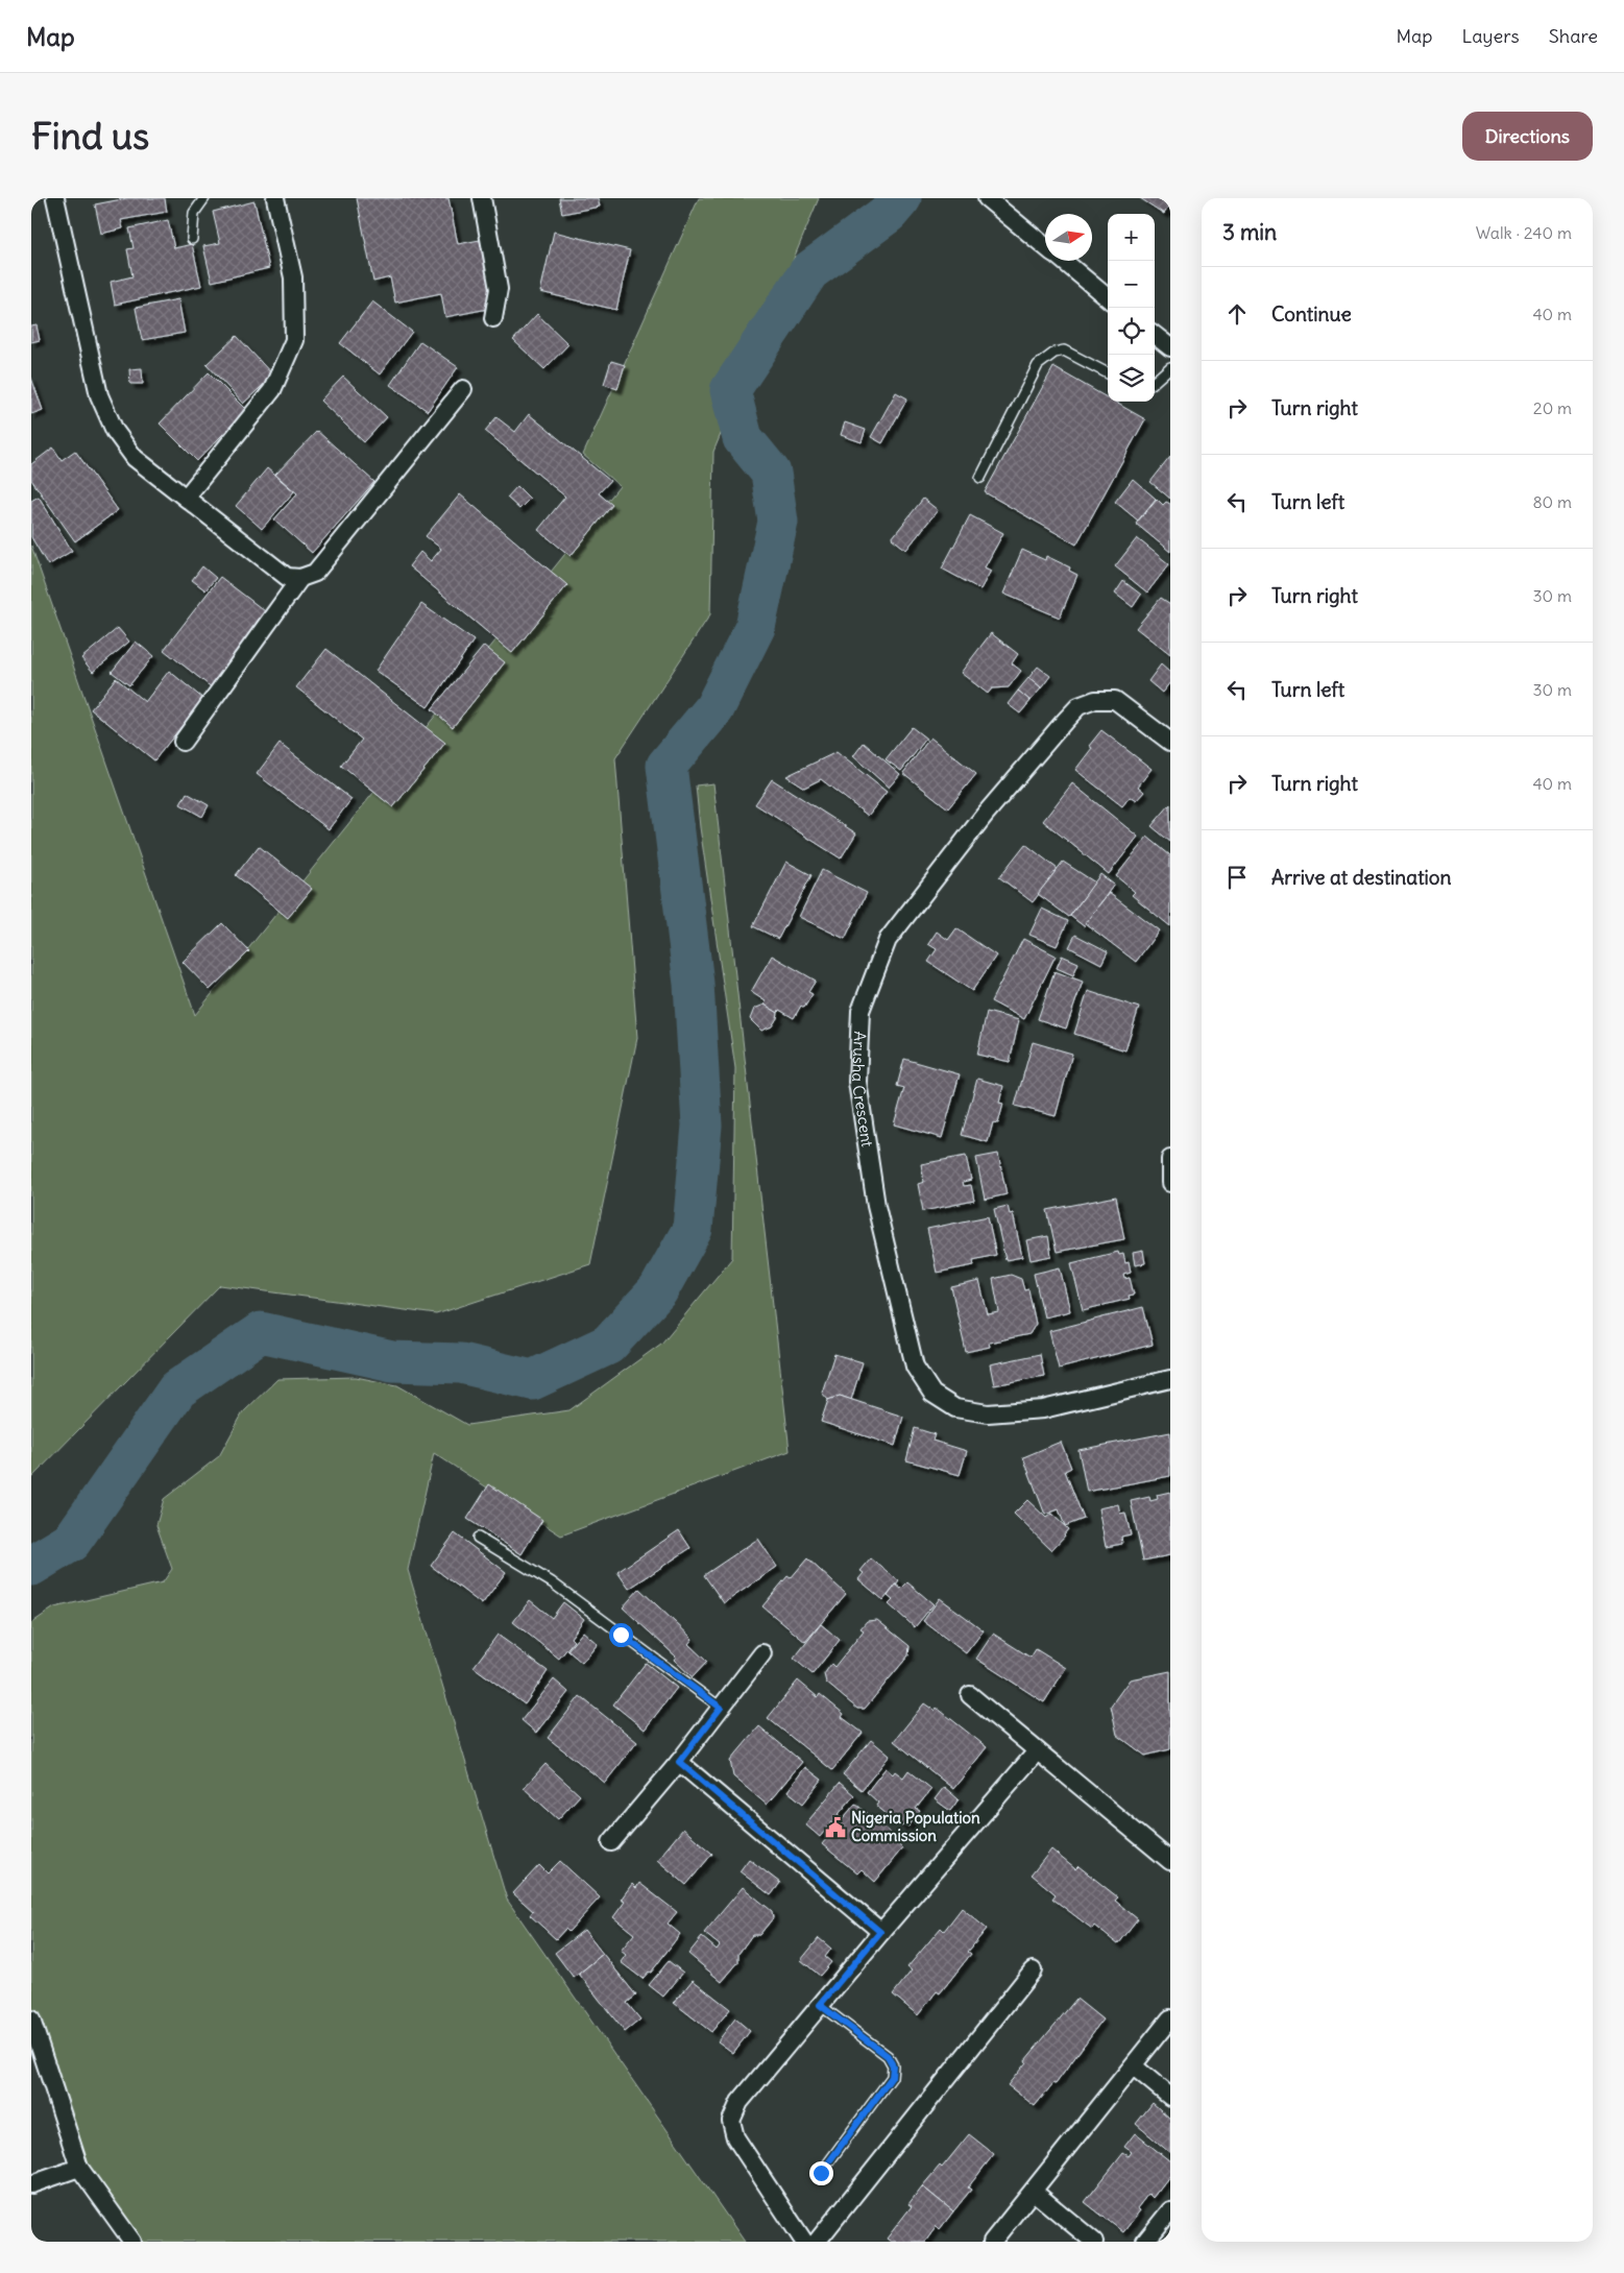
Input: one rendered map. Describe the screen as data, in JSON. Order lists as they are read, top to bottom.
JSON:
{
  "streets": {
    "street": ["Arusha Crescent"]
  },
  "places": {
    "public building": ["Nigeria Population Commission"]
  },
  "north": "right",
  "page": {
    "header": "Map",
    "nav": ["Map", "Layers", "Share"],
    "buttons": "Directions",
    "title": "Find us",
    "heading": ["3 min", "Walk · 240 m"],
    "map_buttons": ["+", "−"],
    "list": [
      ["Continue", "40 m"],
      ["Turn right", "20 m"],
      ["Turn left", "80 m"],
      ["Turn right", "30 m"],
      ["Turn left", "30 m"],
      ["Turn right", "40 m"],
      "Arrive at destination"
    ]
  }
}
